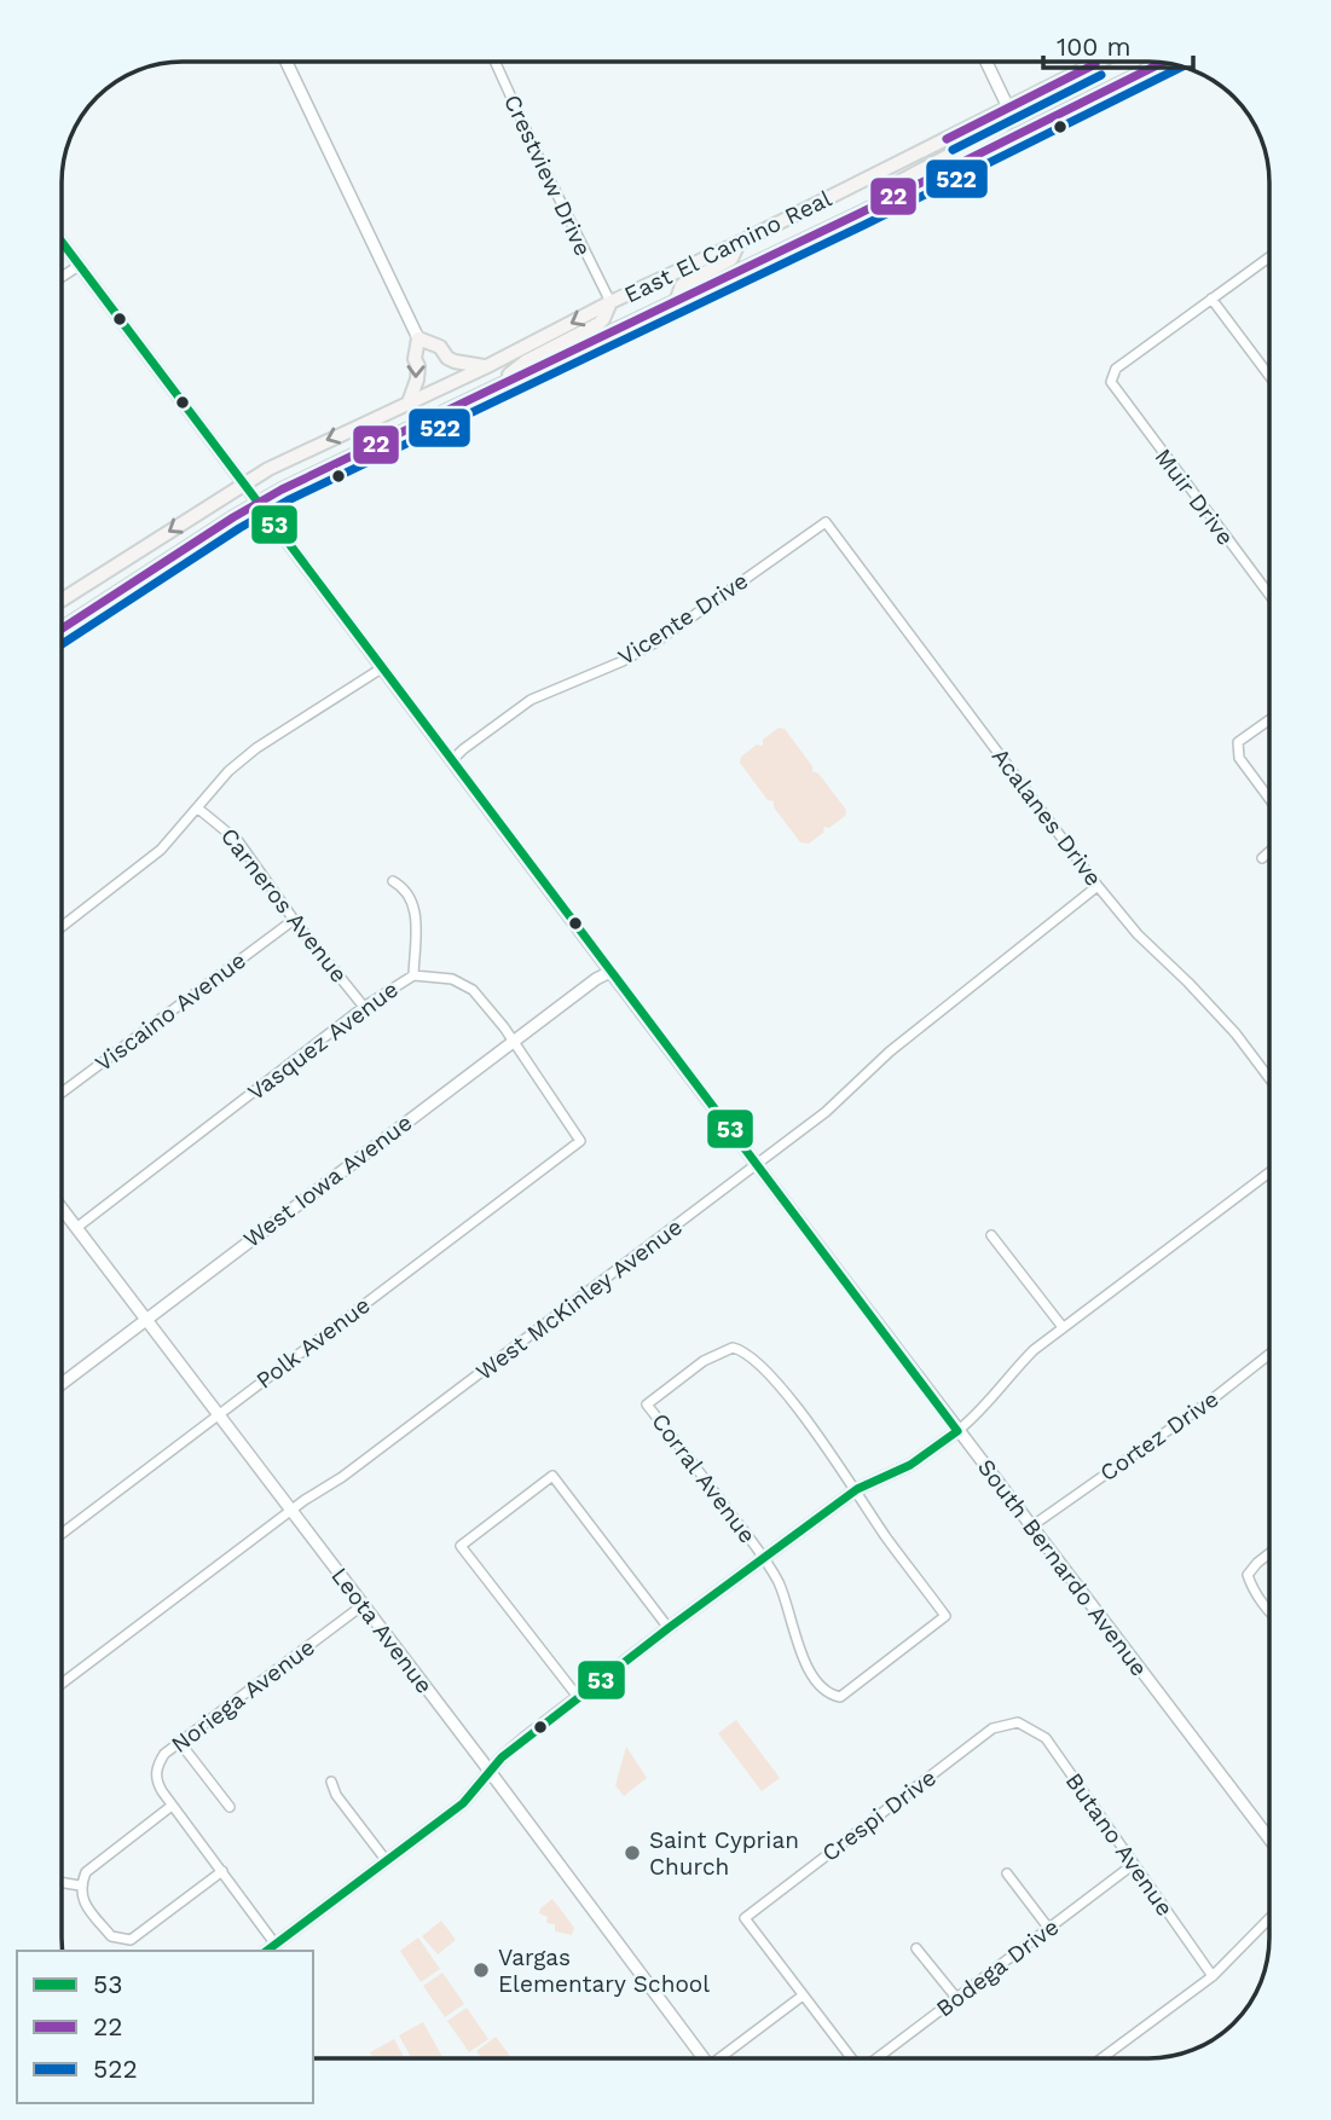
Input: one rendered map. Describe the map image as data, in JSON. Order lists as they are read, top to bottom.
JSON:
{
  "streets": {
    "main road": ["East El Camino Real"],
    "street": [
      "Crestview Drive",
      "Muir Drive",
      "Vicente Drive",
      "Acalanes Drive",
      "Carneros Avenue",
      "Viscaino Avenue",
      "Vasquez Avenue",
      "West Iowa Avenue",
      "West McKinley Avenue",
      "Polk Avenue",
      "Cortez Drive",
      "Corral Avenue",
      "South Bernardo Avenue",
      "Leota Avenue",
      "Noriega Avenue",
      "Crespi Drive",
      "Butano Avenue",
      "Bodega Drive"
    ]
  },
  "crossings": [
    ["Crestview Drive", "East El Camino Real"],
    ["East El Camino Real", "South Bernardo Avenue"],
    ["Vicente Drive", "Acalanes Drive"],
    ["Vicente Drive", "South Bernardo Avenue"],
    ["Acalanes Drive", "West McKinley Avenue"],
    ["Carneros Avenue", "Viscaino Avenue"],
    ["Carneros Avenue", "Vasquez Avenue"],
    ["Vasquez Avenue", "West Iowa Avenue"],
    ["Vasquez Avenue", "Polk Avenue"],
    ["Vasquez Avenue", "Leota Avenue"],
    ["West Iowa Avenue", "South Bernardo Avenue"],
    ["West Iowa Avenue", "Leota Avenue"],
    ["West McKinley Avenue", "South Bernardo Avenue"],
    ["West McKinley Avenue", "Leota Avenue"],
    ["Polk Avenue", "Leota Avenue"],
    ["Cortez Drive", "South Bernardo Avenue"],
    ["Leota Avenue", "Noriega Avenue"],
    ["Crespi Drive", "Butano Avenue"],
    ["Crespi Drive", "Bodega Drive"],
    ["Butano Avenue", "Bodega Drive"]
  ],
  "places": ["Saint Cyprian Church", "Vargas Elementary School"],
  "lines": ["transit line 22", "transit line 522", "transit line 53"],
  "legend": ["53", "22", "522"],
  "scale_bar": "100 m"
}
